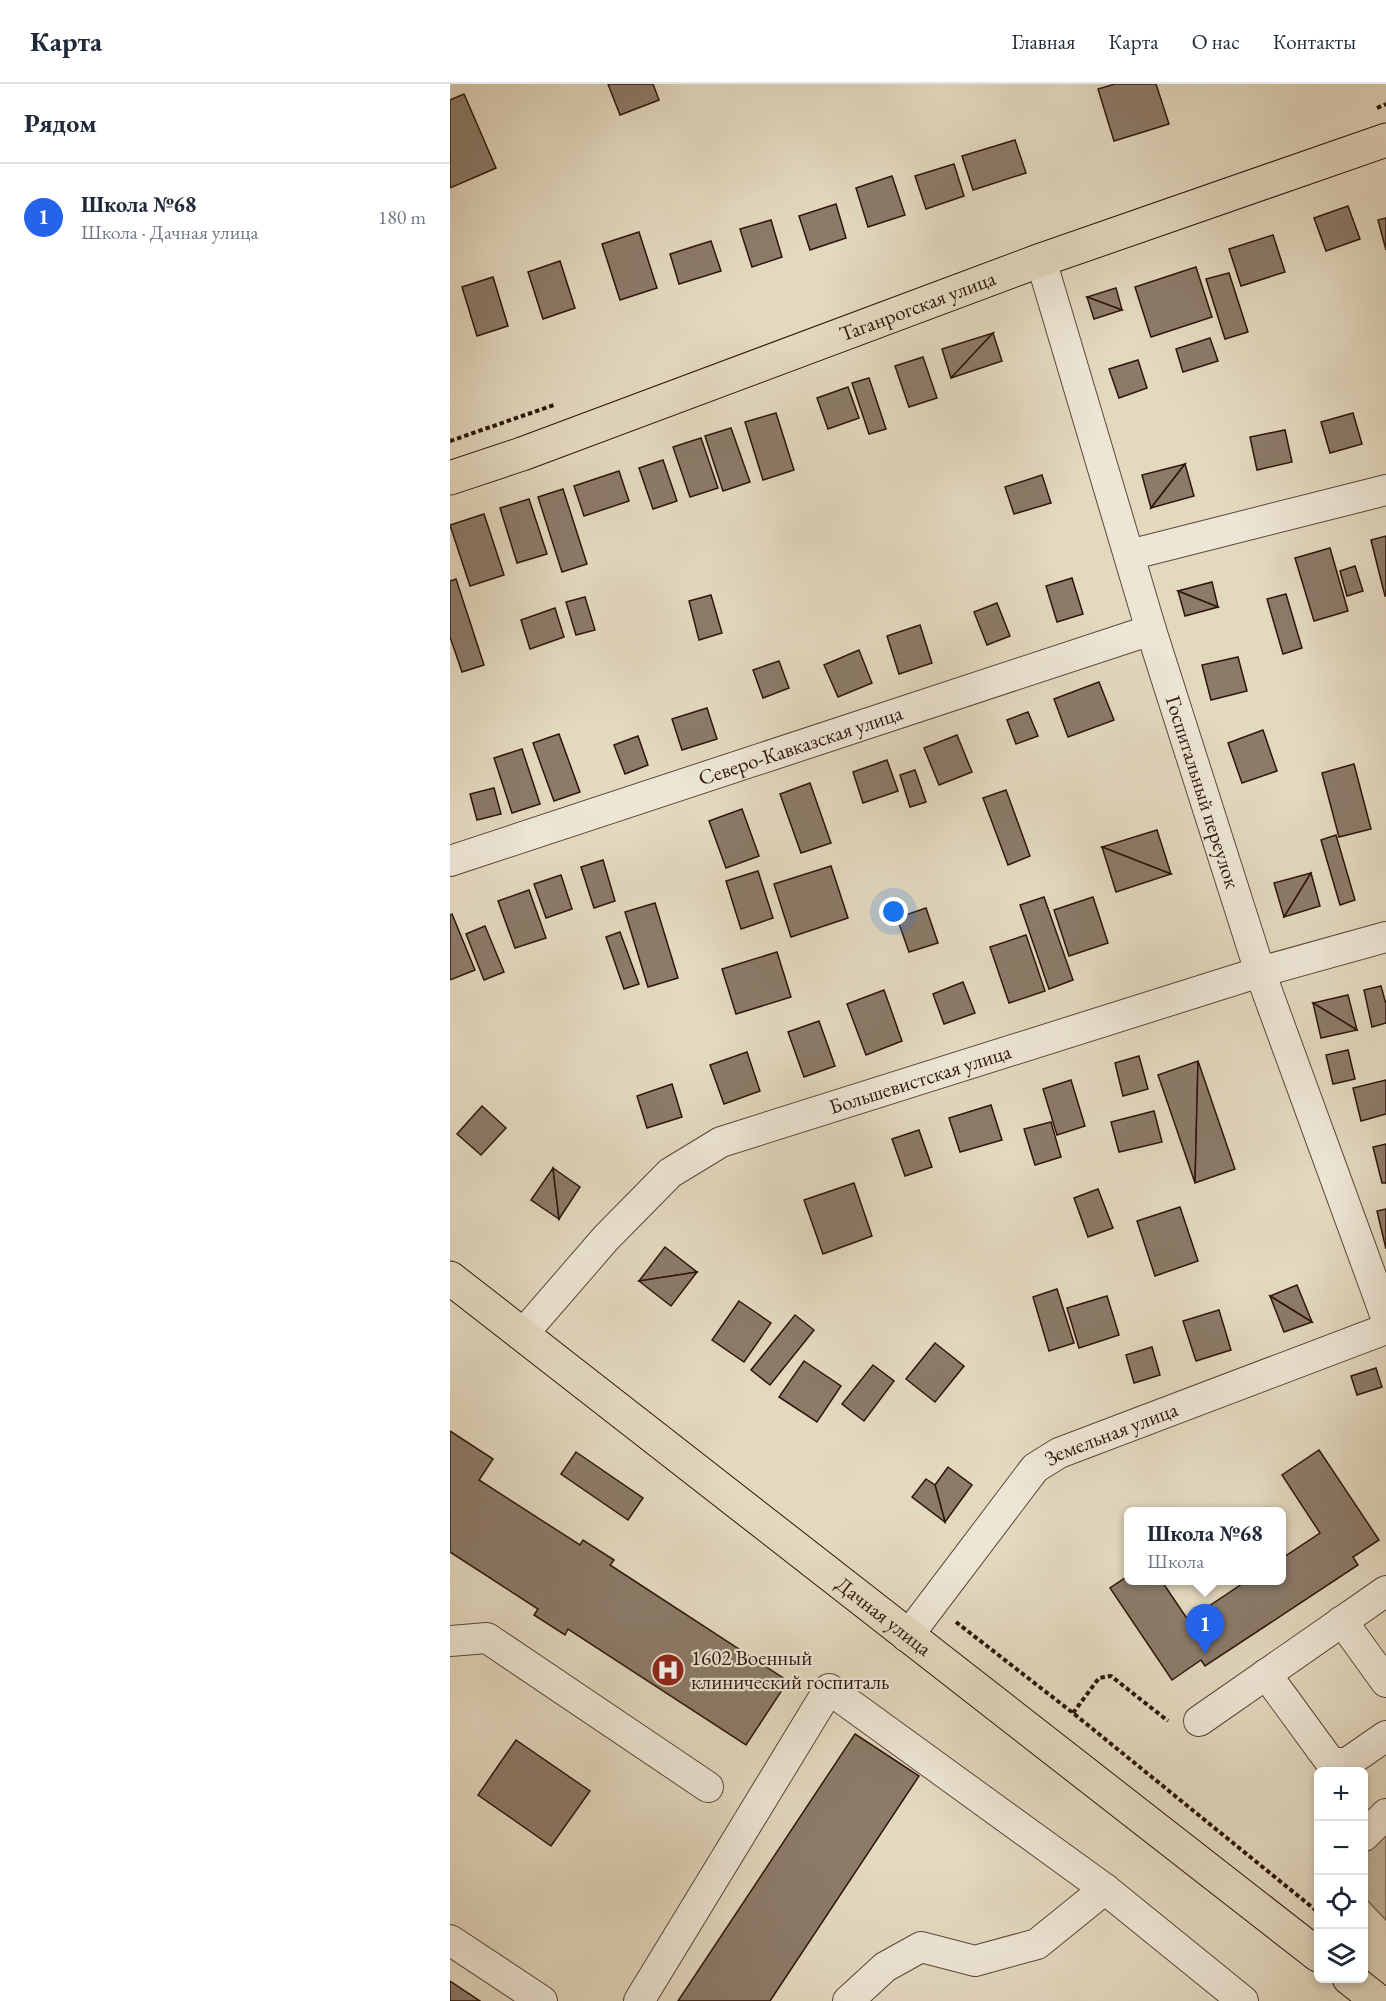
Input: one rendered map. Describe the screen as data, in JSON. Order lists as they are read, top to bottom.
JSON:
{
  "streets": {
    "main road": ["Таганрогская улица", "Дачная улица"],
    "street": [
      "Северо-Кавказская улица",
      "Госпитальный переулок",
      "Большевистская улица",
      "Земельная улица"
    ]
  },
  "crossings": [
    ["Таганрогская улица", "Госпитальный переулок"],
    ["Северо-Кавказская улица", "Госпитальный переулок"],
    ["Госпитальный переулок", "Большевистская улица"],
    ["Большевистская улица", "Дачная улица"],
    ["Земельная улица", "Дачная улица"]
  ],
  "places": {
    "hospital": ["1602 Военный клинический госпиталь"]
  },
  "page": {
    "header": "Карта",
    "nav": [
      "Главная",
      "Карта",
      "О нас",
      "Контакты"
    ],
    "heading": "Рядом",
    "list": [
      {
        "mark": "1",
        "name": "Школа №68",
        "note": "Школа · Дачная улица",
        "value": "180 m"
      }
    ],
    "popup": ["Школа №68", "Школа"],
    "pins": "1",
    "map_buttons": ["+", "−"]
  }
}
